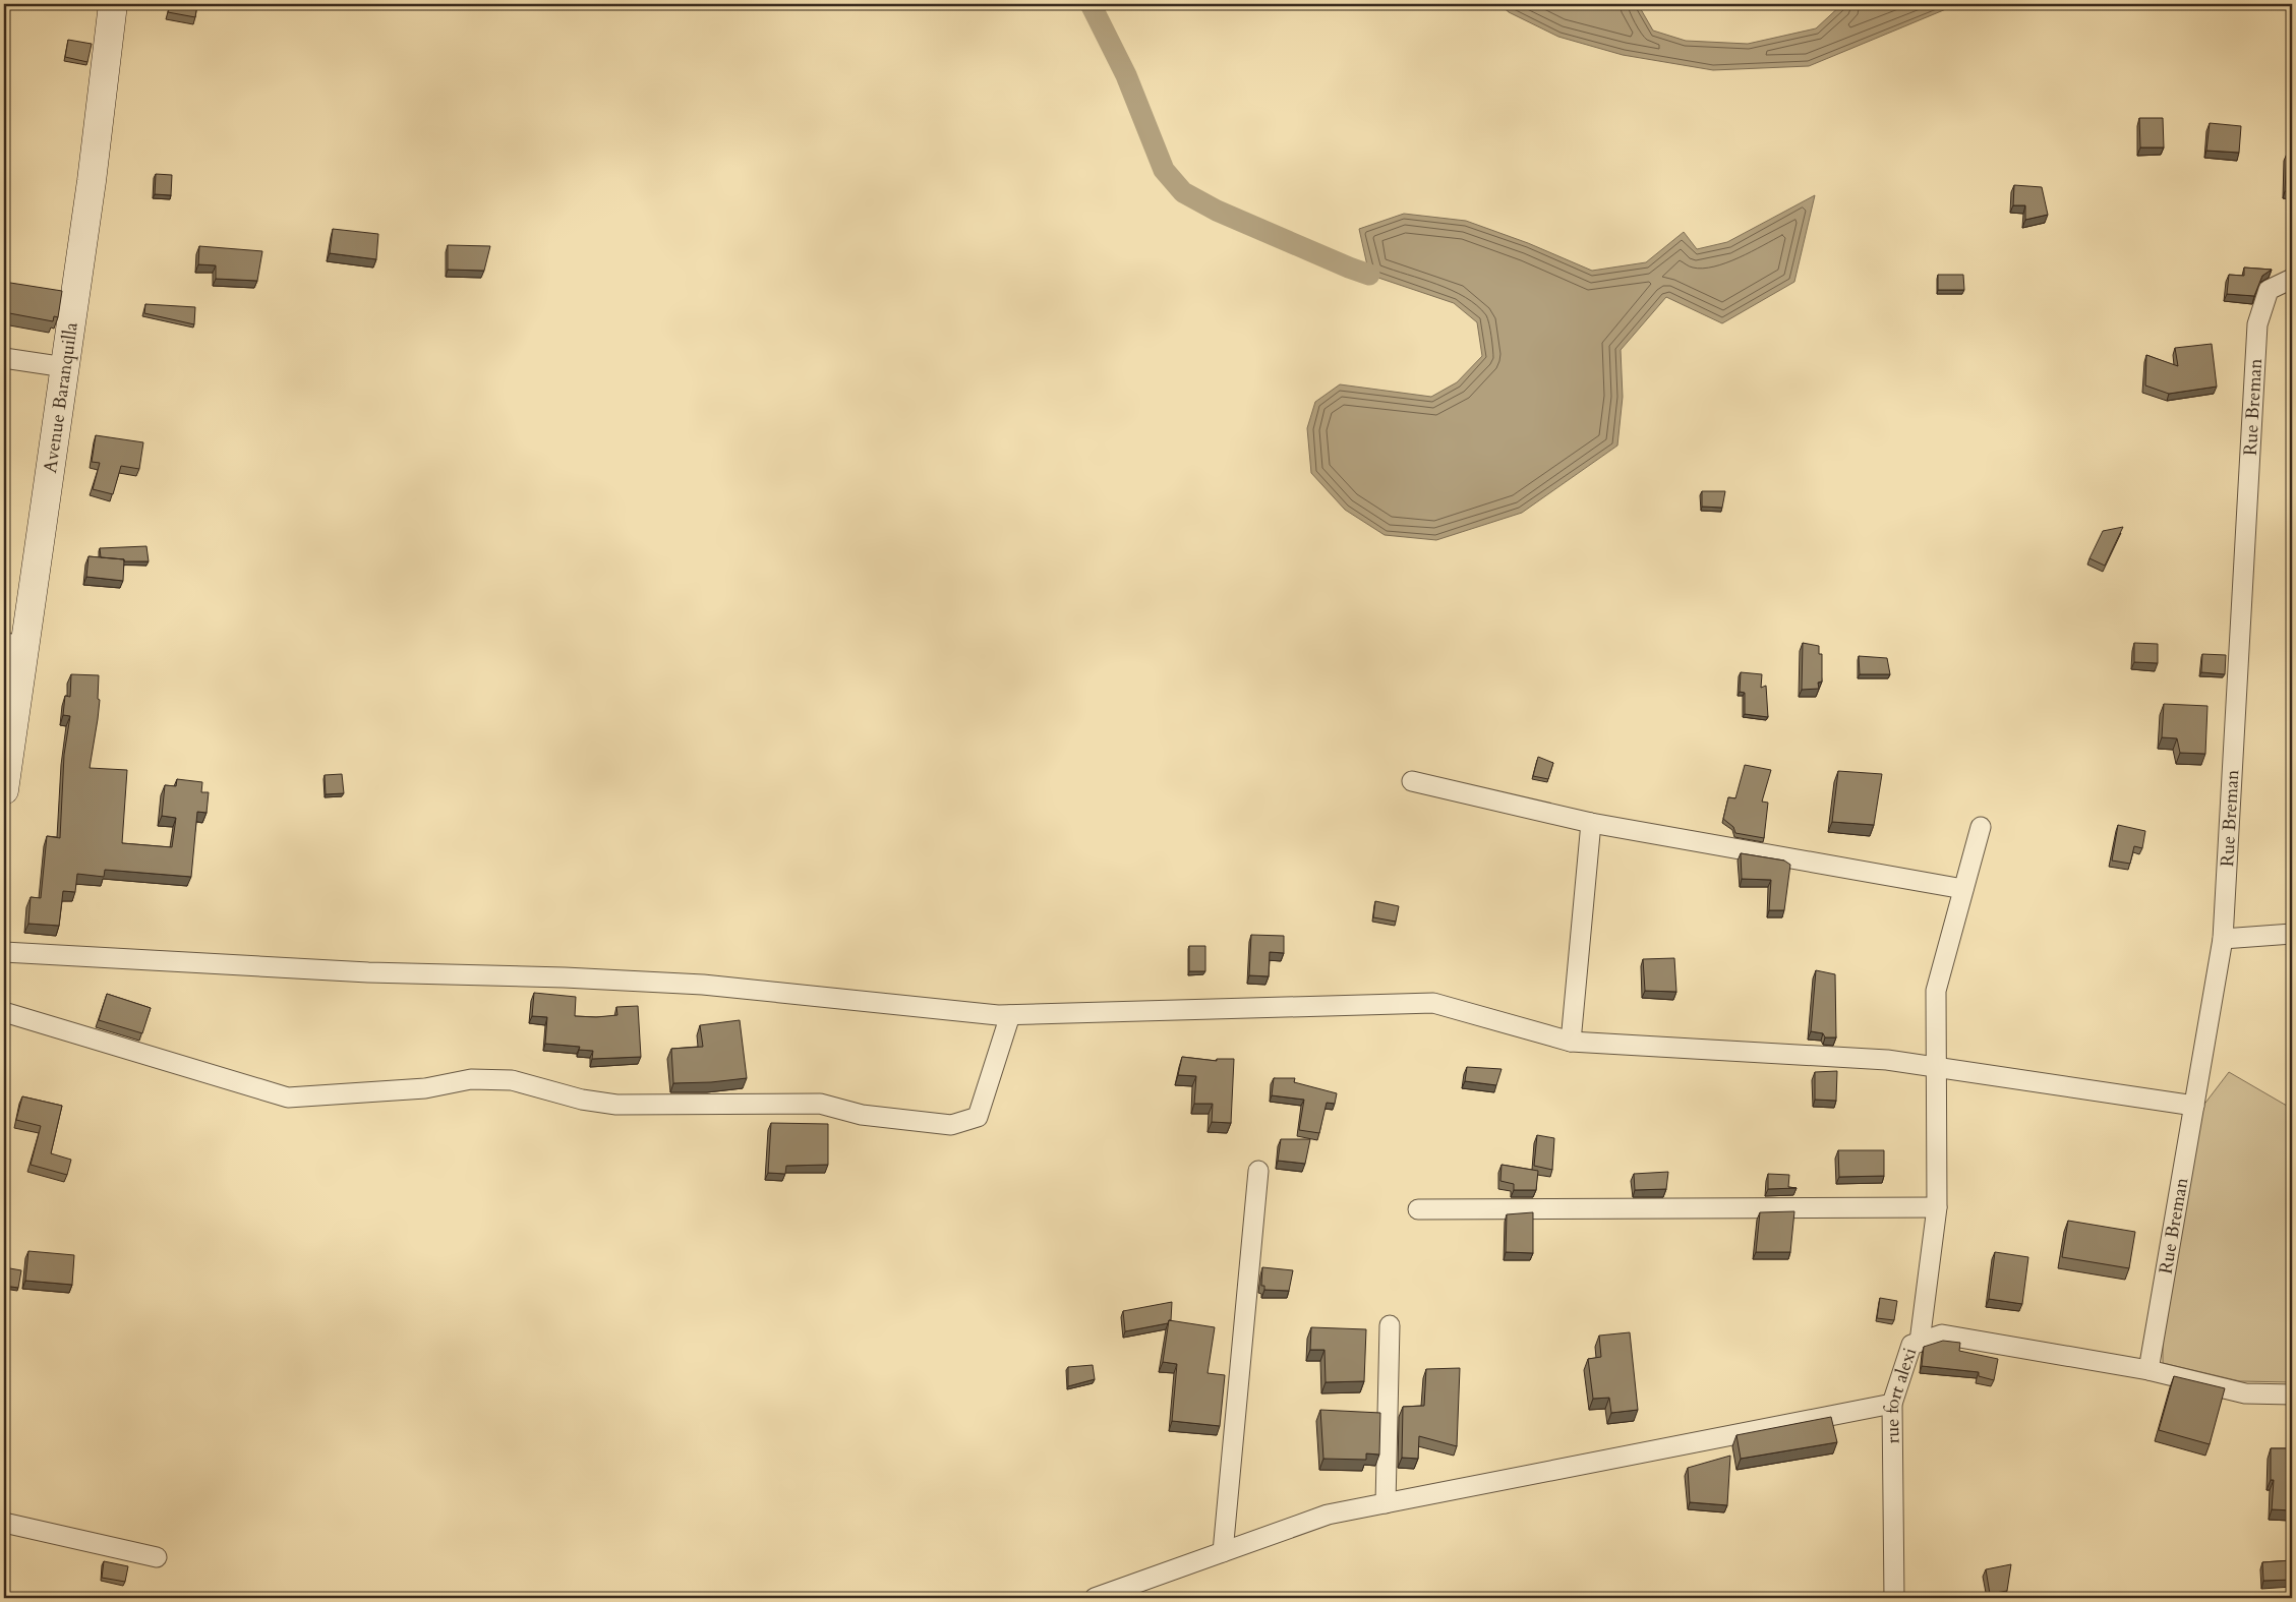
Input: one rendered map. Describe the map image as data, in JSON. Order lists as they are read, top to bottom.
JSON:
{
  "streets": {
    "main road": ["Avenue Baranquilla"],
    "street": ["Rue Breman", "rue fort alexi"]
  },
  "crossings": [
    ["Rue Breman", "rue fort alexi"]
  ]
}
